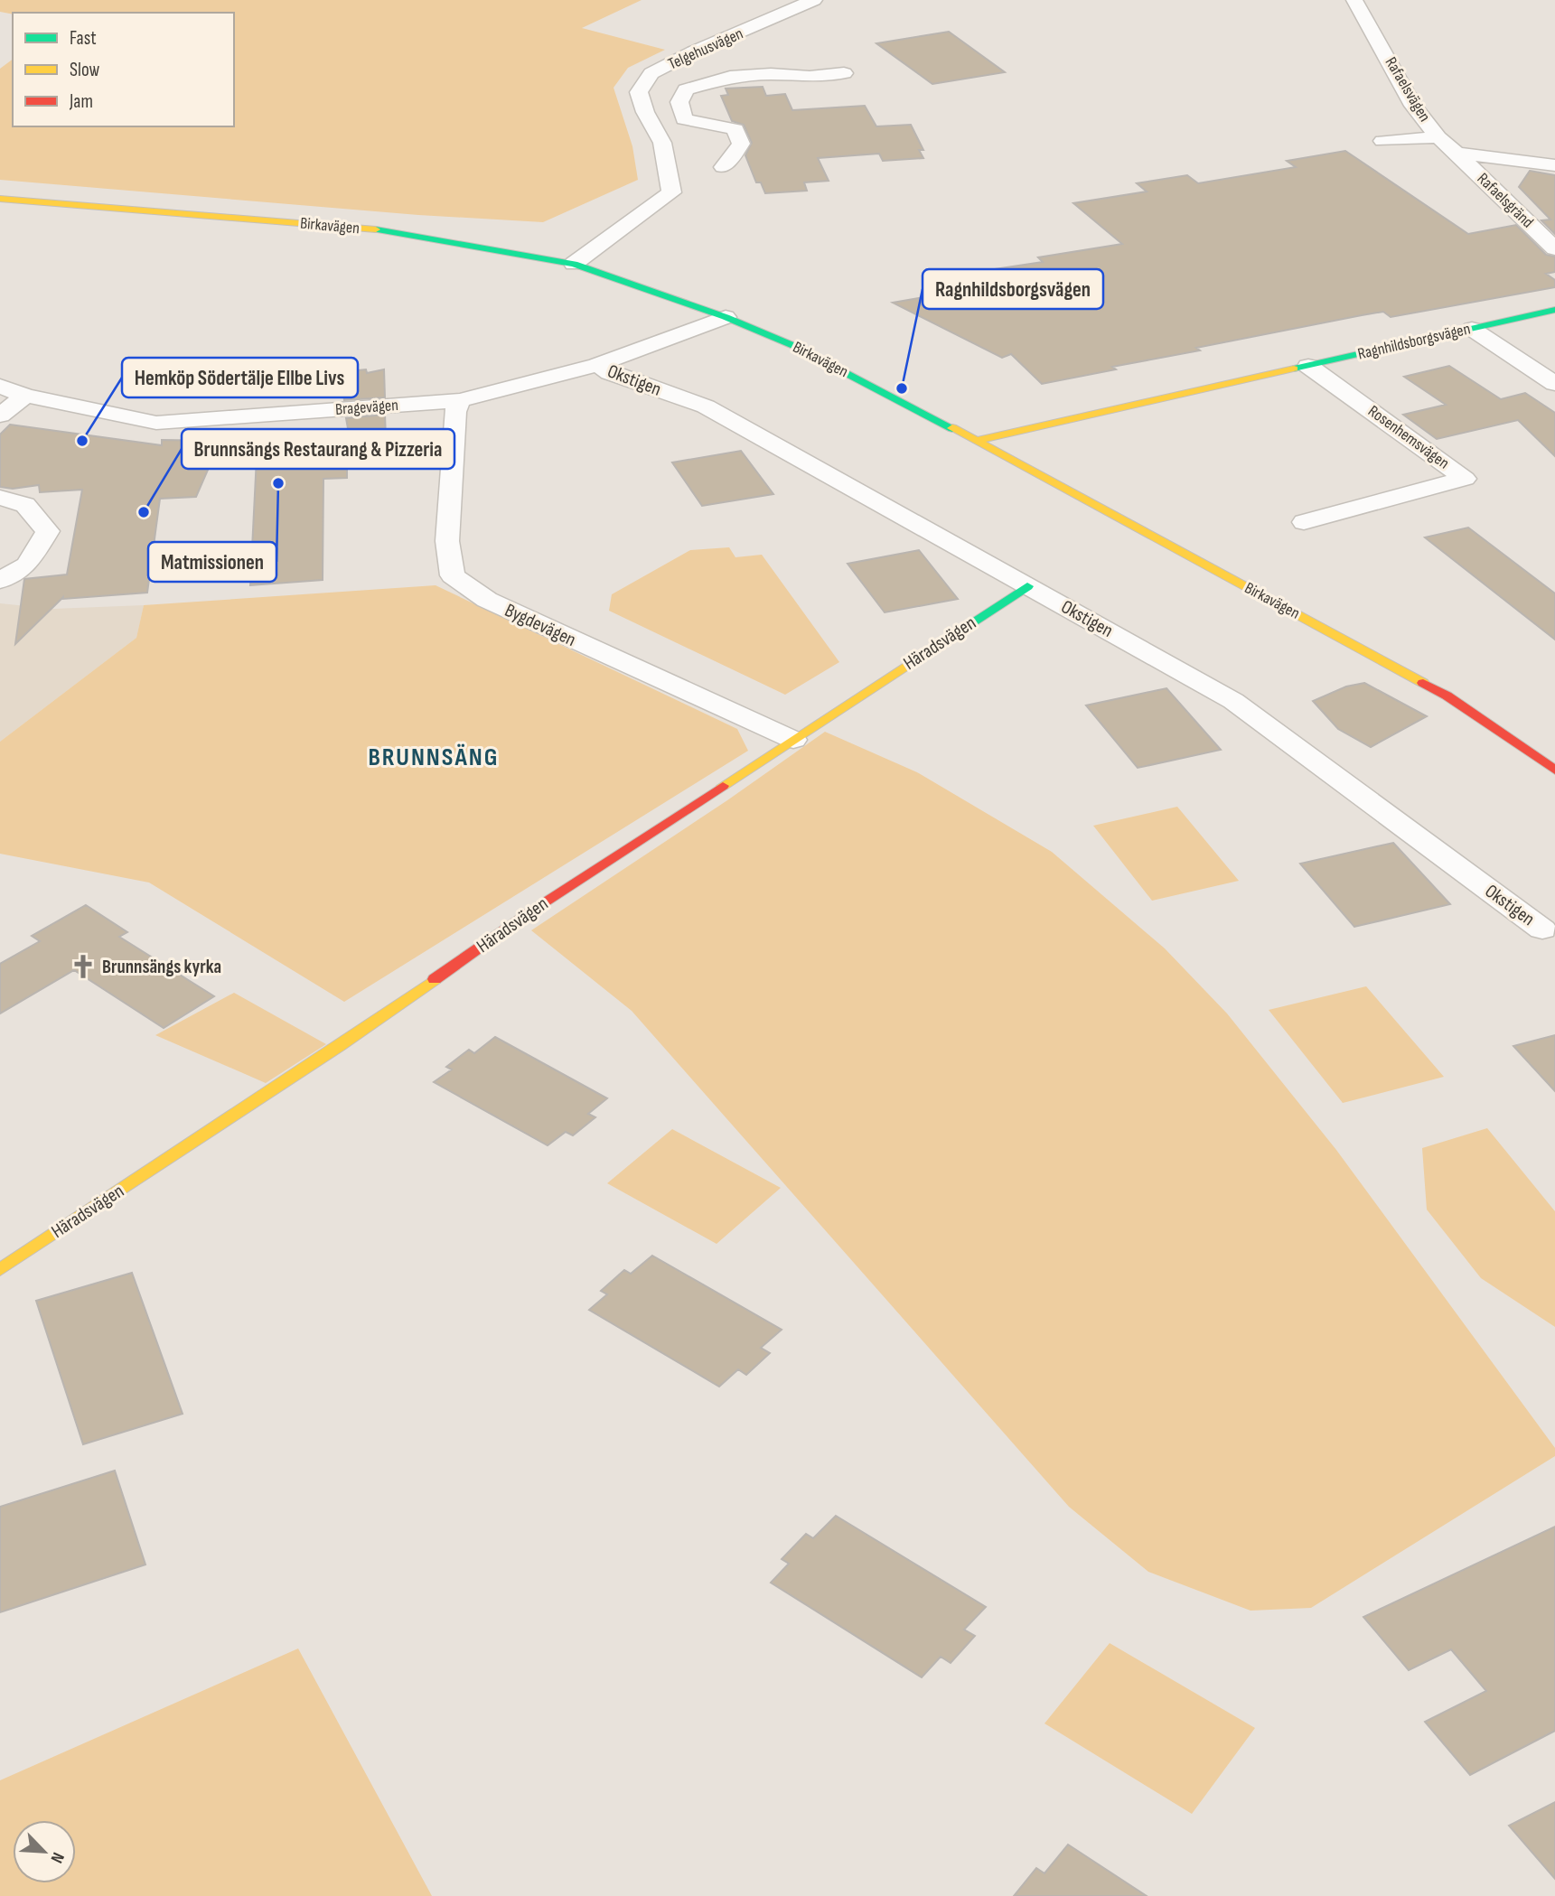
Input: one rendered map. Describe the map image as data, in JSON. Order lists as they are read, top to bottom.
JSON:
{
  "streets": {
    "street": [
      "Telgehusvägen",
      "Rafaelsvägen",
      "Rafaelsgränd",
      "Birkavägen",
      "Ragnhildsborgsvägen",
      "Okstigen",
      "Bragevägen",
      "Rosenhemsvägen",
      "Bygdevägen",
      "Häradsvägen"
    ]
  },
  "crossings": [
    ["Telgehusvägen", "Birkavägen"],
    ["Rafaelsvägen", "Rafaelsgränd"],
    ["Birkavägen", "Ragnhildsborgsvägen"],
    ["Birkavägen", "Bragevägen"],
    ["Ragnhildsborgsvägen", "Rosenhemsvägen"],
    ["Okstigen", "Bragevägen"],
    ["Okstigen", "Häradsvägen"],
    ["Bragevägen", "Bygdevägen"],
    ["Bygdevägen", "Häradsvägen"]
  ],
  "districts": ["BRUNNSÄNG"],
  "places": {
    "other": [
      "Ragnhildsborgsvägen",
      "Hemköp Södertälje Ellbe Livs",
      "Matmissionen",
      "Brunnsängs Restaurang & Pizzeria"
    ],
    "church": ["Brunnsängs kyrka"]
  },
  "legend": ["Fast", "Slow", "Jam"],
  "north": "bottom right"
}
